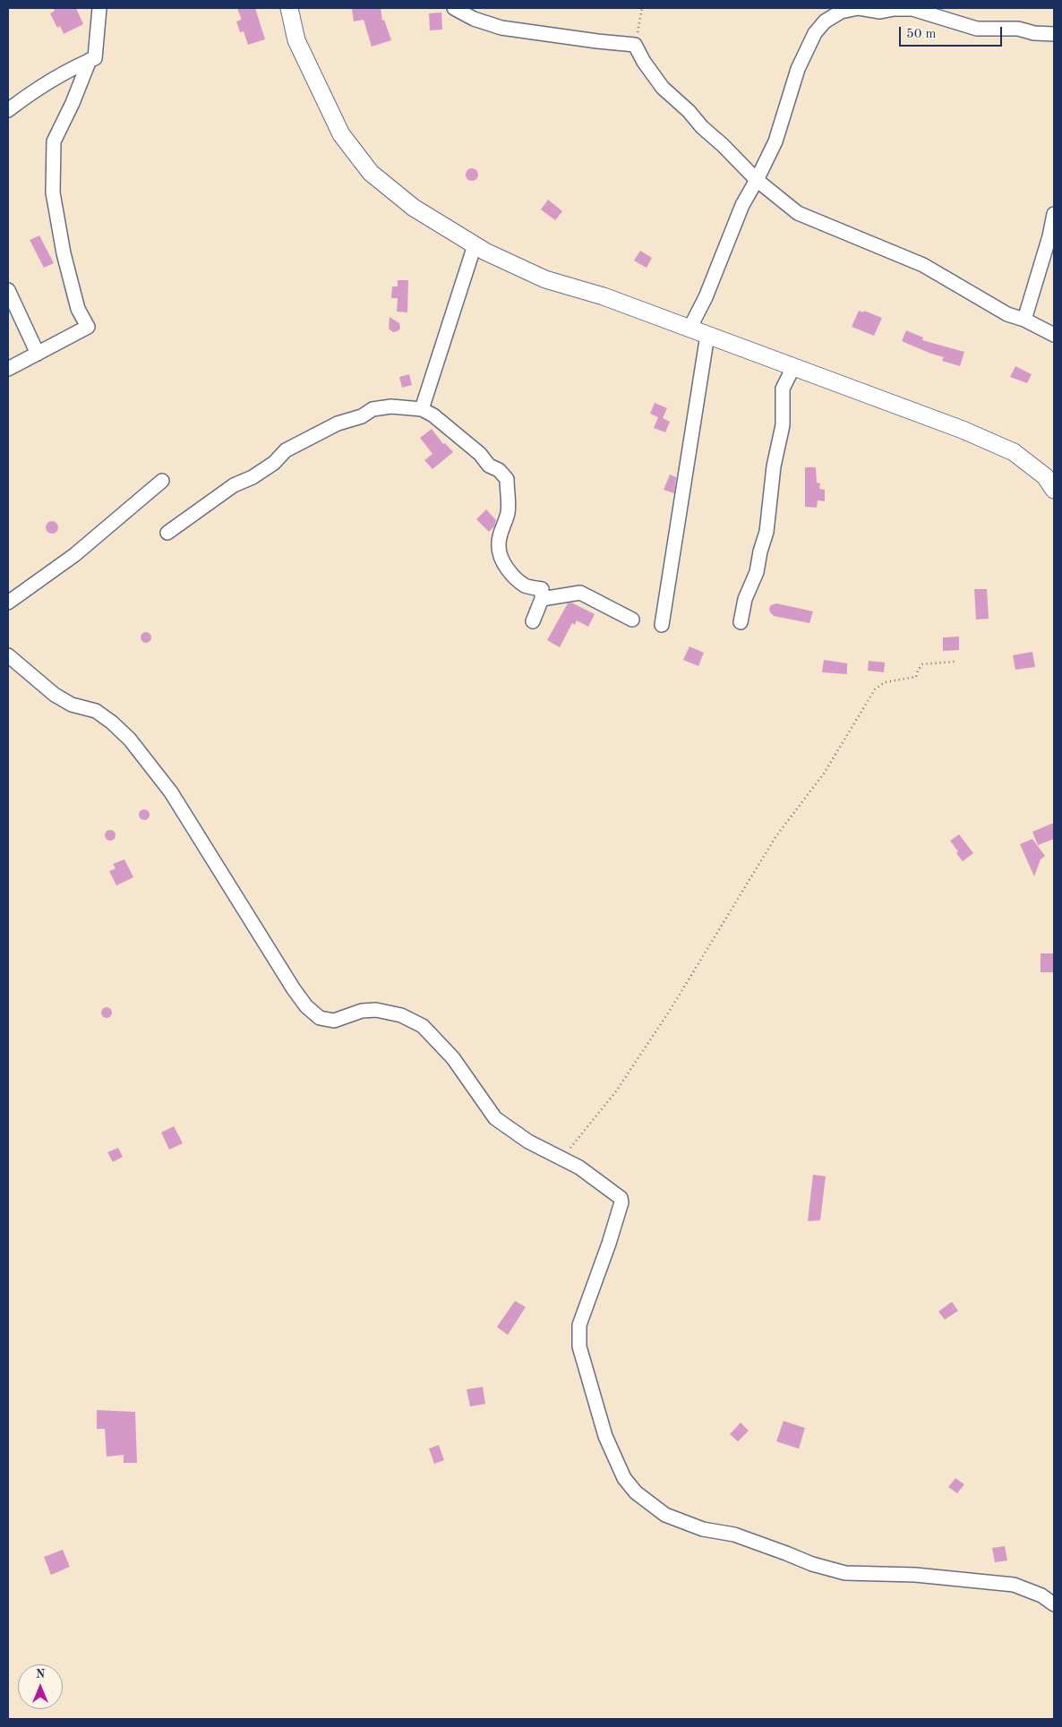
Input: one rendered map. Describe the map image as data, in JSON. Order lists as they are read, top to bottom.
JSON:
{
  "scale_bar": "50 m",
  "north": "top"
}
